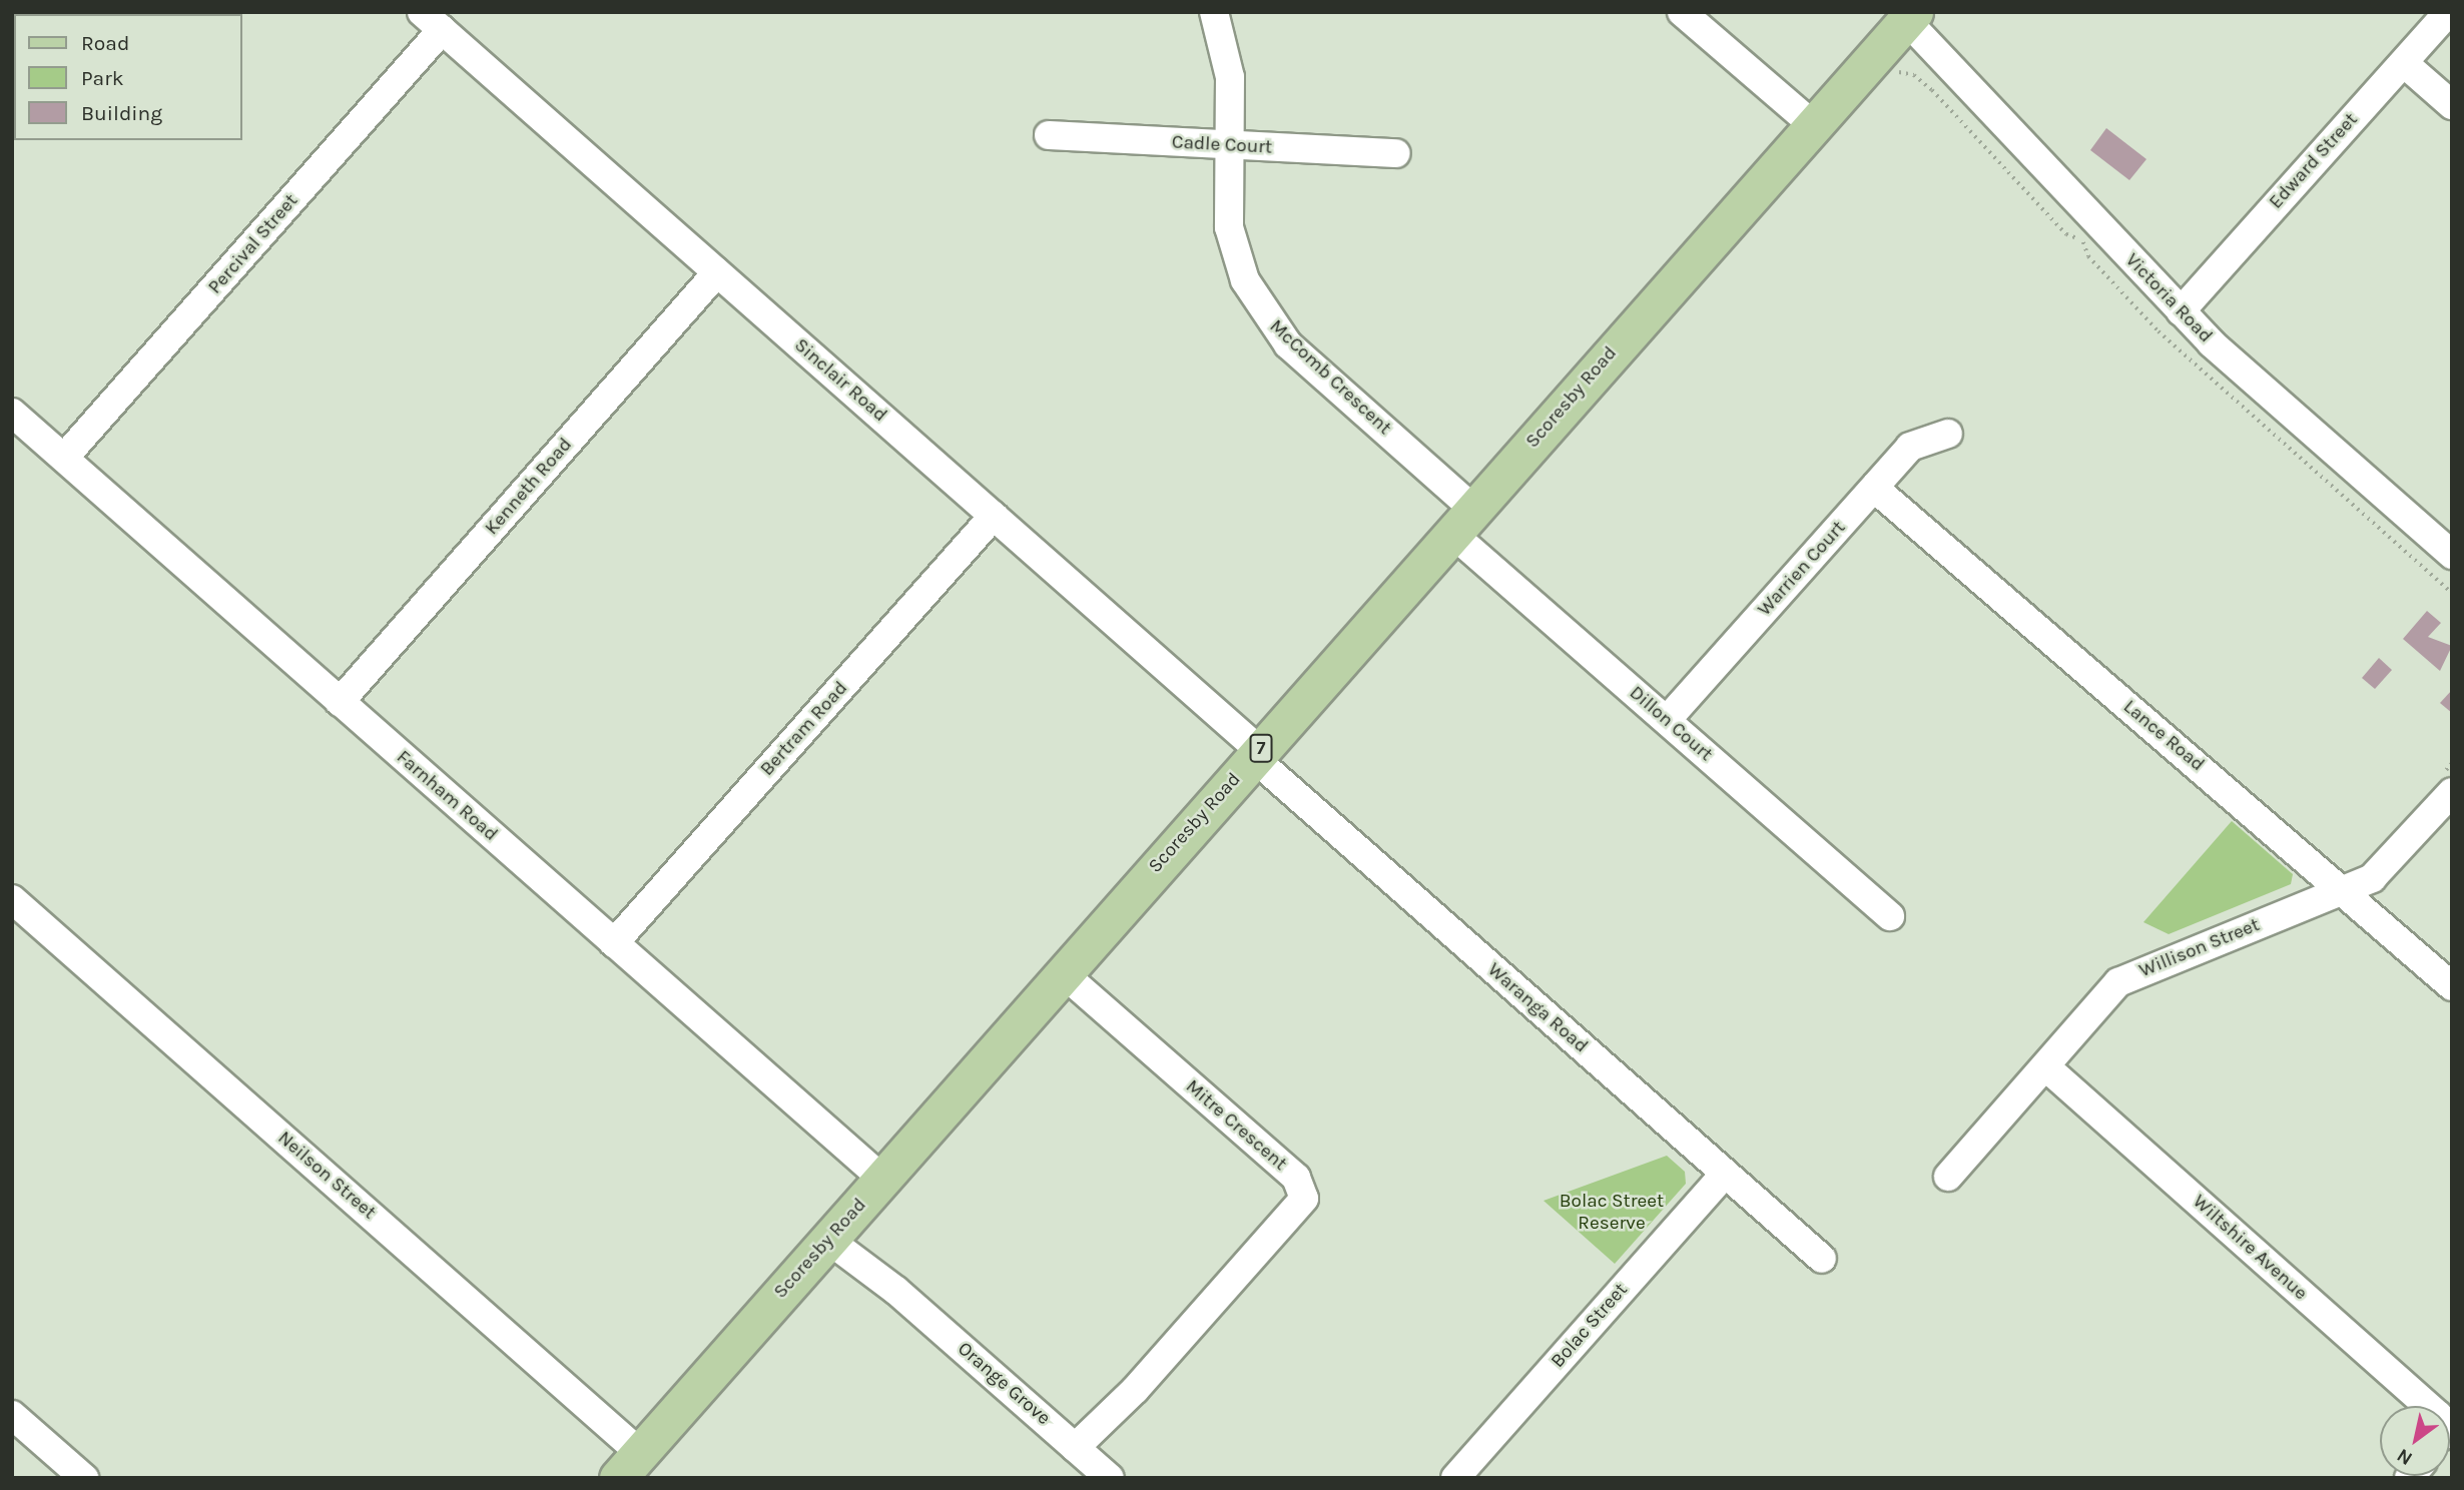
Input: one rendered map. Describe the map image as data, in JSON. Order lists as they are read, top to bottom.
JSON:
{
  "streets": {
    "main road": ["Scoresby Road", "7"],
    "street": [
      "Cadle Court",
      "Edward Street",
      "Percival Street",
      "Victoria Road",
      "McComb Crescent",
      "Sinclair Road",
      "Kenneth Road",
      "Warrien Court",
      "Dillon Court",
      "Bertram Road",
      "Lance Road",
      "Farnham Road",
      "Willison Street",
      "Waranga Road",
      "Mitre Crescent",
      "Neilson Street",
      "Wiltshire Avenue",
      "Bolac Street",
      "Orange Grove"
    ]
  },
  "crossings": [
    ["Cadle Court", "McComb Crescent"],
    ["Edward Street", "Victoria Road"],
    ["Percival Street", "Sinclair Road"],
    ["Percival Street", "Farnham Road"],
    ["Victoria Road", "Scoresby Road"],
    ["McComb Crescent", "Scoresby Road"],
    ["McComb Crescent", "Dillon Court"],
    ["Sinclair Road", "Scoresby Road"],
    ["Sinclair Road", "Kenneth Road"],
    ["Sinclair Road", "Bertram Road"],
    ["Sinclair Road", "Waranga Road"],
    ["Scoresby Road", "Dillon Court"],
    ["Scoresby Road", "Farnham Road"],
    ["Scoresby Road", "Waranga Road"],
    ["Scoresby Road", "Mitre Crescent"],
    ["Scoresby Road", "Neilson Street"],
    ["Scoresby Road", "Orange Grove"],
    ["Kenneth Road", "Farnham Road"],
    ["Warrien Court", "Dillon Court"],
    ["Warrien Court", "Lance Road"],
    ["Bertram Road", "Farnham Road"],
    ["Lance Road", "Willison Street"],
    ["Willison Street", "Wiltshire Avenue"],
    ["Waranga Road", "Bolac Street"],
    ["Mitre Crescent", "Orange Grove"]
  ],
  "parks": ["Bolac Street Reserve"],
  "legend": ["Road", "Park", "Building"],
  "north": "bottom left"
}
